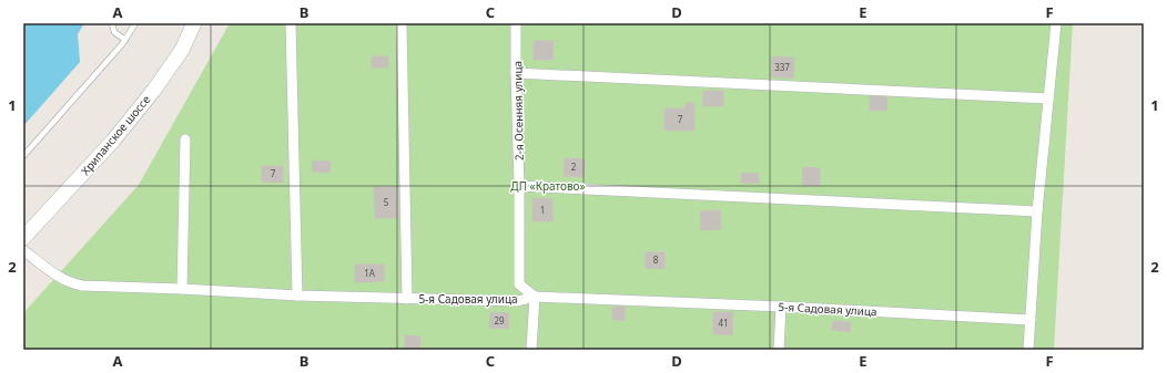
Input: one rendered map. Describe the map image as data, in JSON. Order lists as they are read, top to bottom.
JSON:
{
  "streets": {
    "main road": ["Хрипанское шоссе"],
    "street": ["2-я Осенняя улица", "5-я Садовая улица"]
  },
  "crossings": [
    ["2-я Осенняя улица", "5-я Садовая улица"]
  ],
  "parks": ["ДП «Кратово»"],
  "house_numbers": [
    "337",
    "7",
    "2",
    "7",
    "5",
    "1",
    "8",
    "1А",
    "29",
    "41"
  ],
  "grid": {
    "columns": [
      "A",
      "B",
      "C",
      "D",
      "E",
      "F"
    ],
    "rows": ["1", "2"]
  }
}
